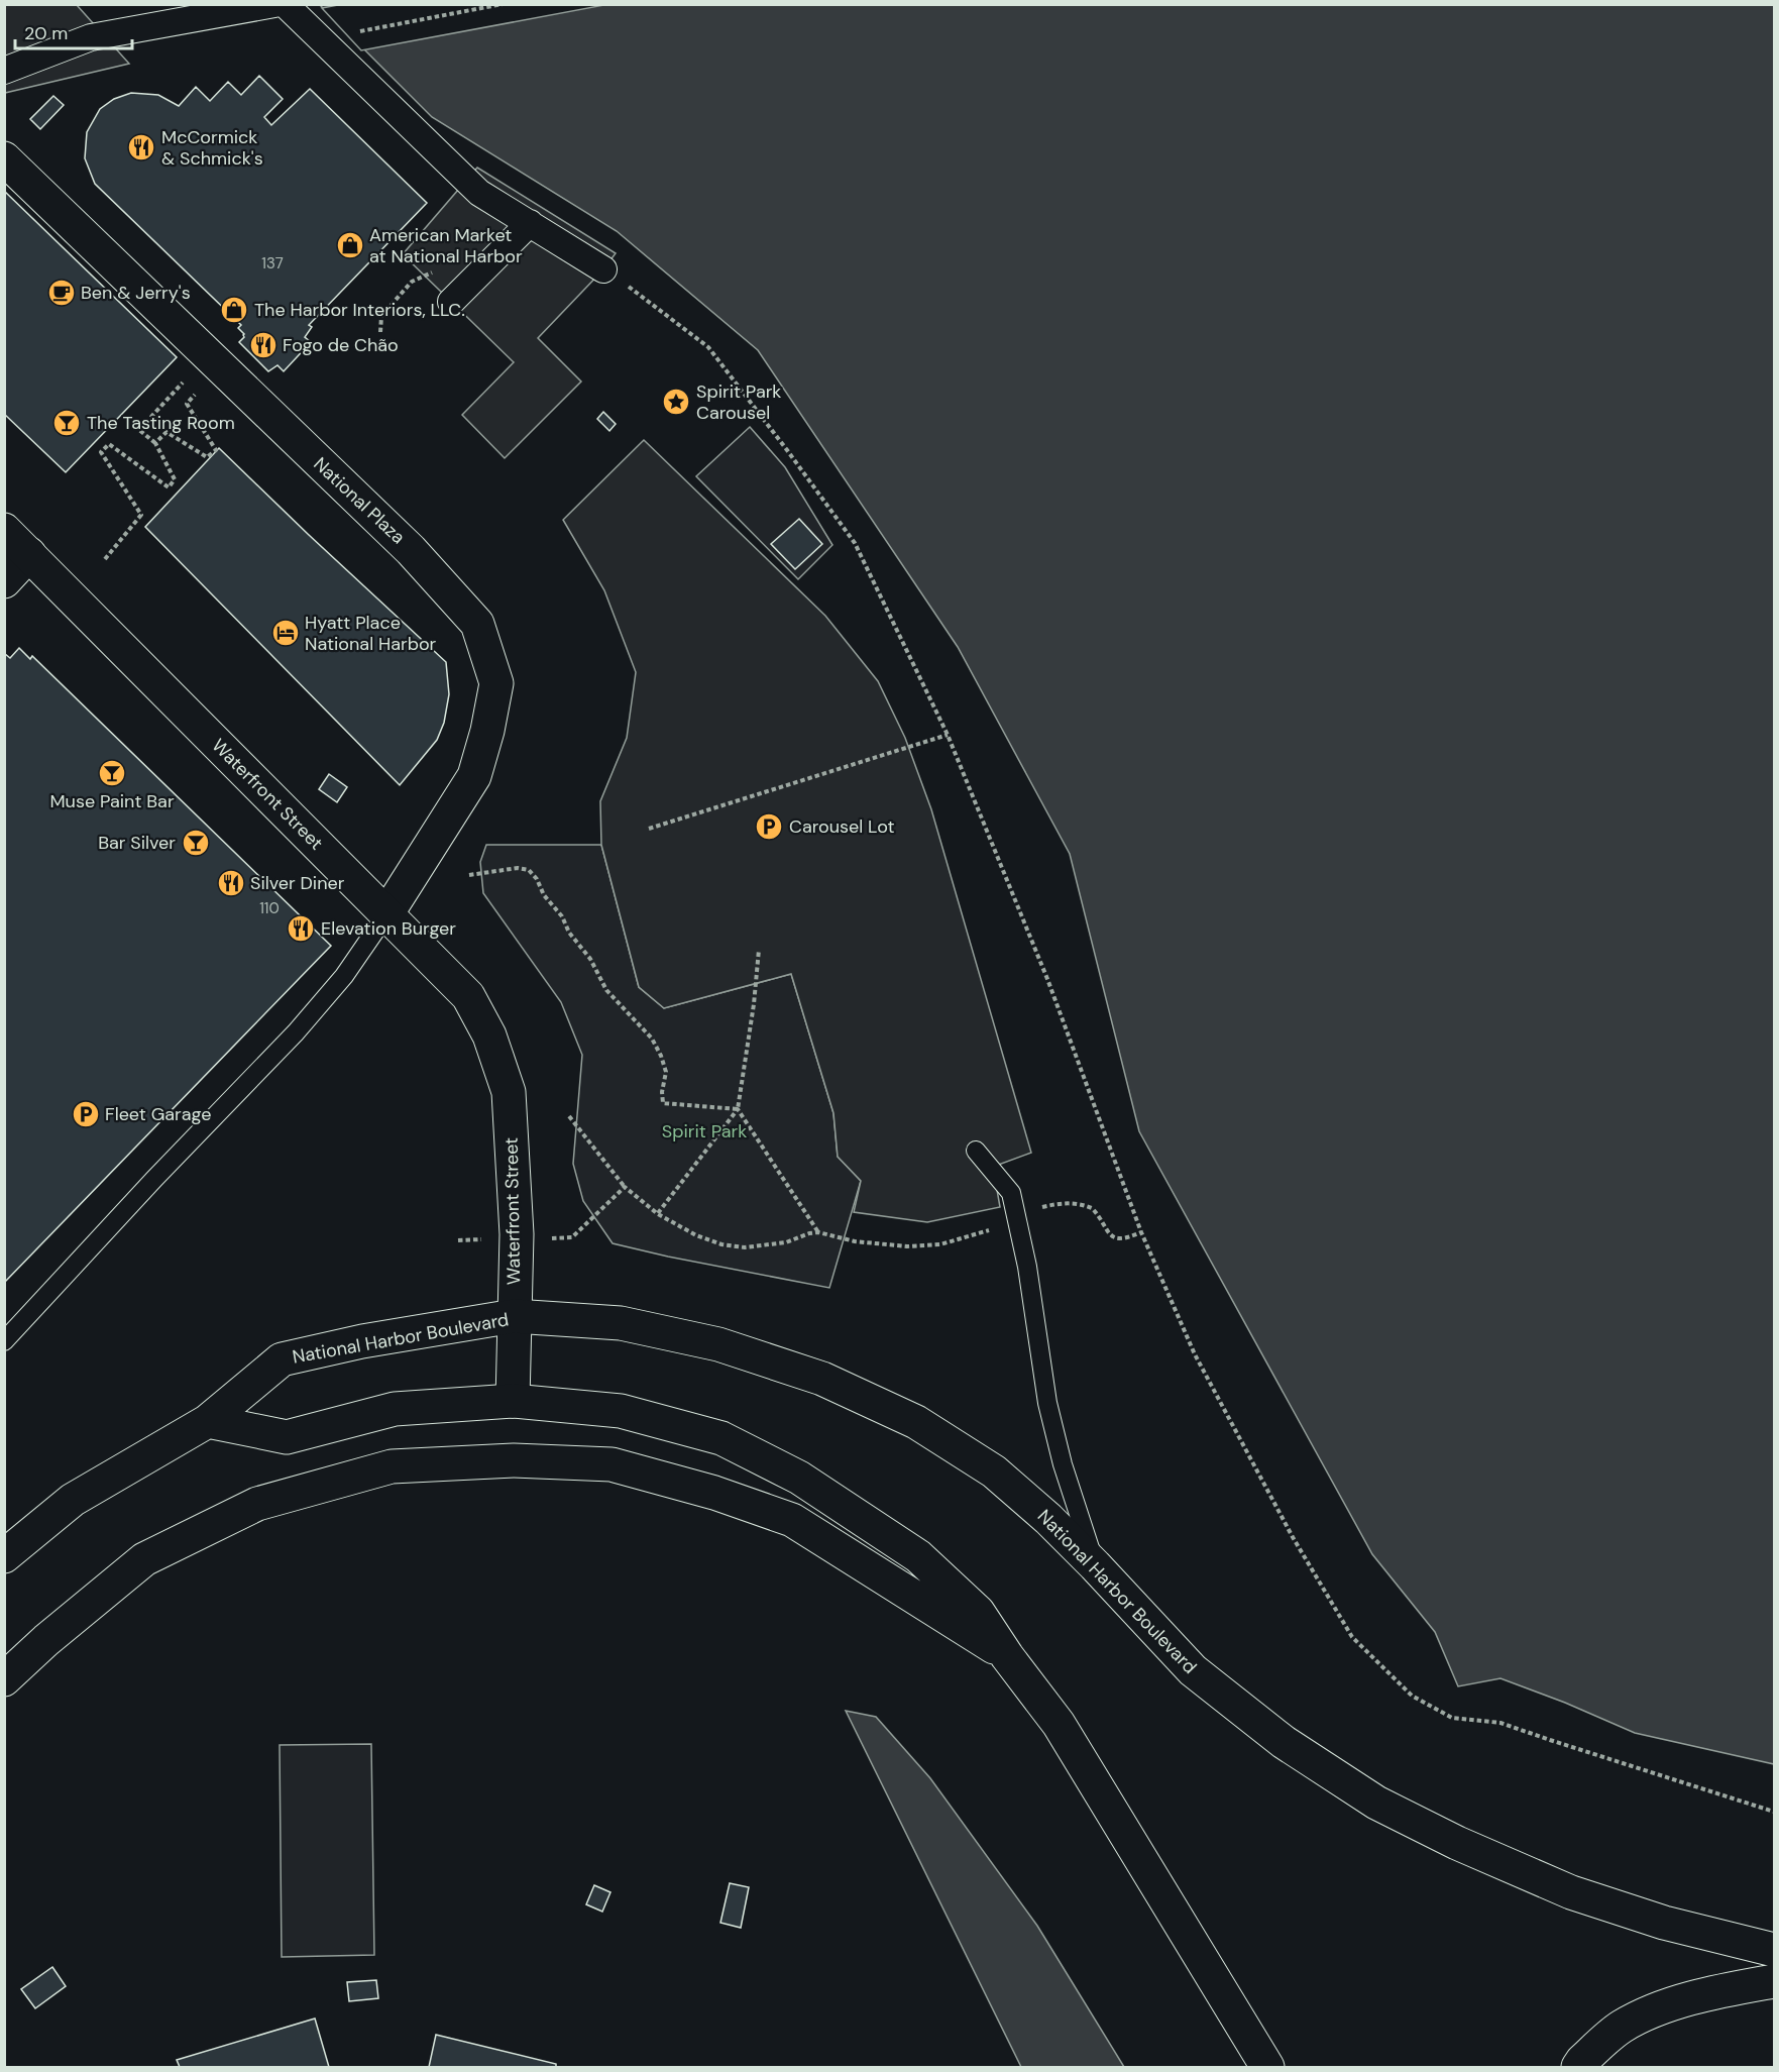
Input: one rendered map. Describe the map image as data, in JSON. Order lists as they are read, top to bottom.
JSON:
{
  "streets": {
    "main road": ["National Plaza", "Waterfront Street", "National Harbor Boulevard"]
  },
  "crossings": [
    ["National Plaza", "Waterfront Street"],
    ["Waterfront Street", "National Harbor Boulevard"]
  ],
  "parks": ["Spirit Park"],
  "places": {
    "restaurant": [
      "McCormick & Schmick's",
      "Fogo de Chão",
      "Silver Diner",
      "Elevation Burger"
    ],
    "shop": ["American Market at National Harbor", "The Harbor Interiors, LLC."],
    "cafe": ["Ben & Jerry's"],
    "place": ["Spirit Park Carousel"],
    "bar": ["The Tasting Room", "Muse Paint Bar", "Bar Silver"],
    "hotel": ["Hyatt Place National Harbor"],
    "parking": ["Carousel Lot", "Fleet Garage"]
  },
  "house_numbers": ["137", "110"],
  "scale_bar": "20 m"
}
